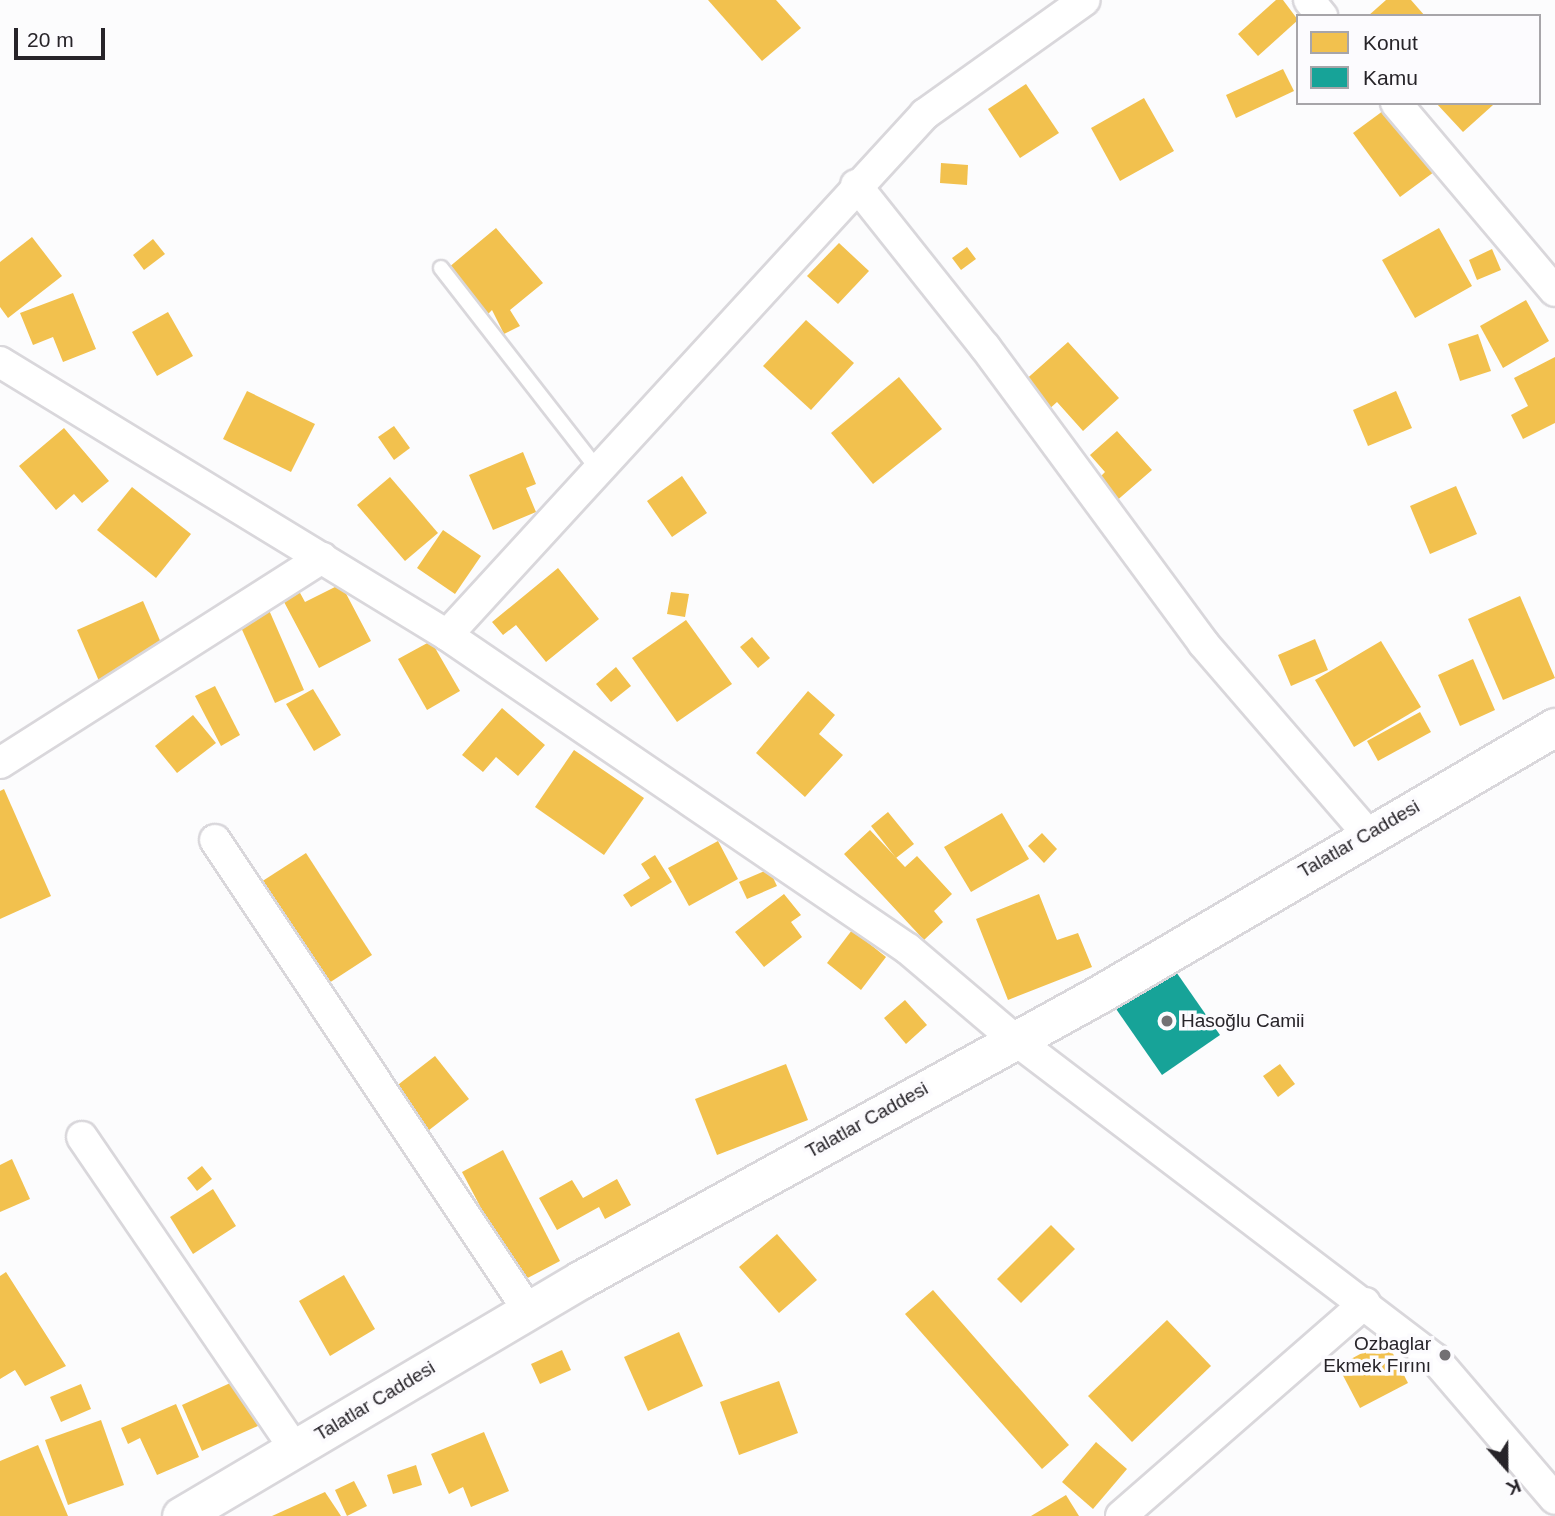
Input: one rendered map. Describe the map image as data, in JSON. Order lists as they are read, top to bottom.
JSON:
{
  "streets": {
    "street": ["Talatlar Caddesi"]
  },
  "places": ["Hasoğlu Camii", "Ozbaglar Ekmek Fırını"],
  "legend": ["Konut", "Kamu"],
  "scale_bar": "20 m",
  "north": "bottom"
}
